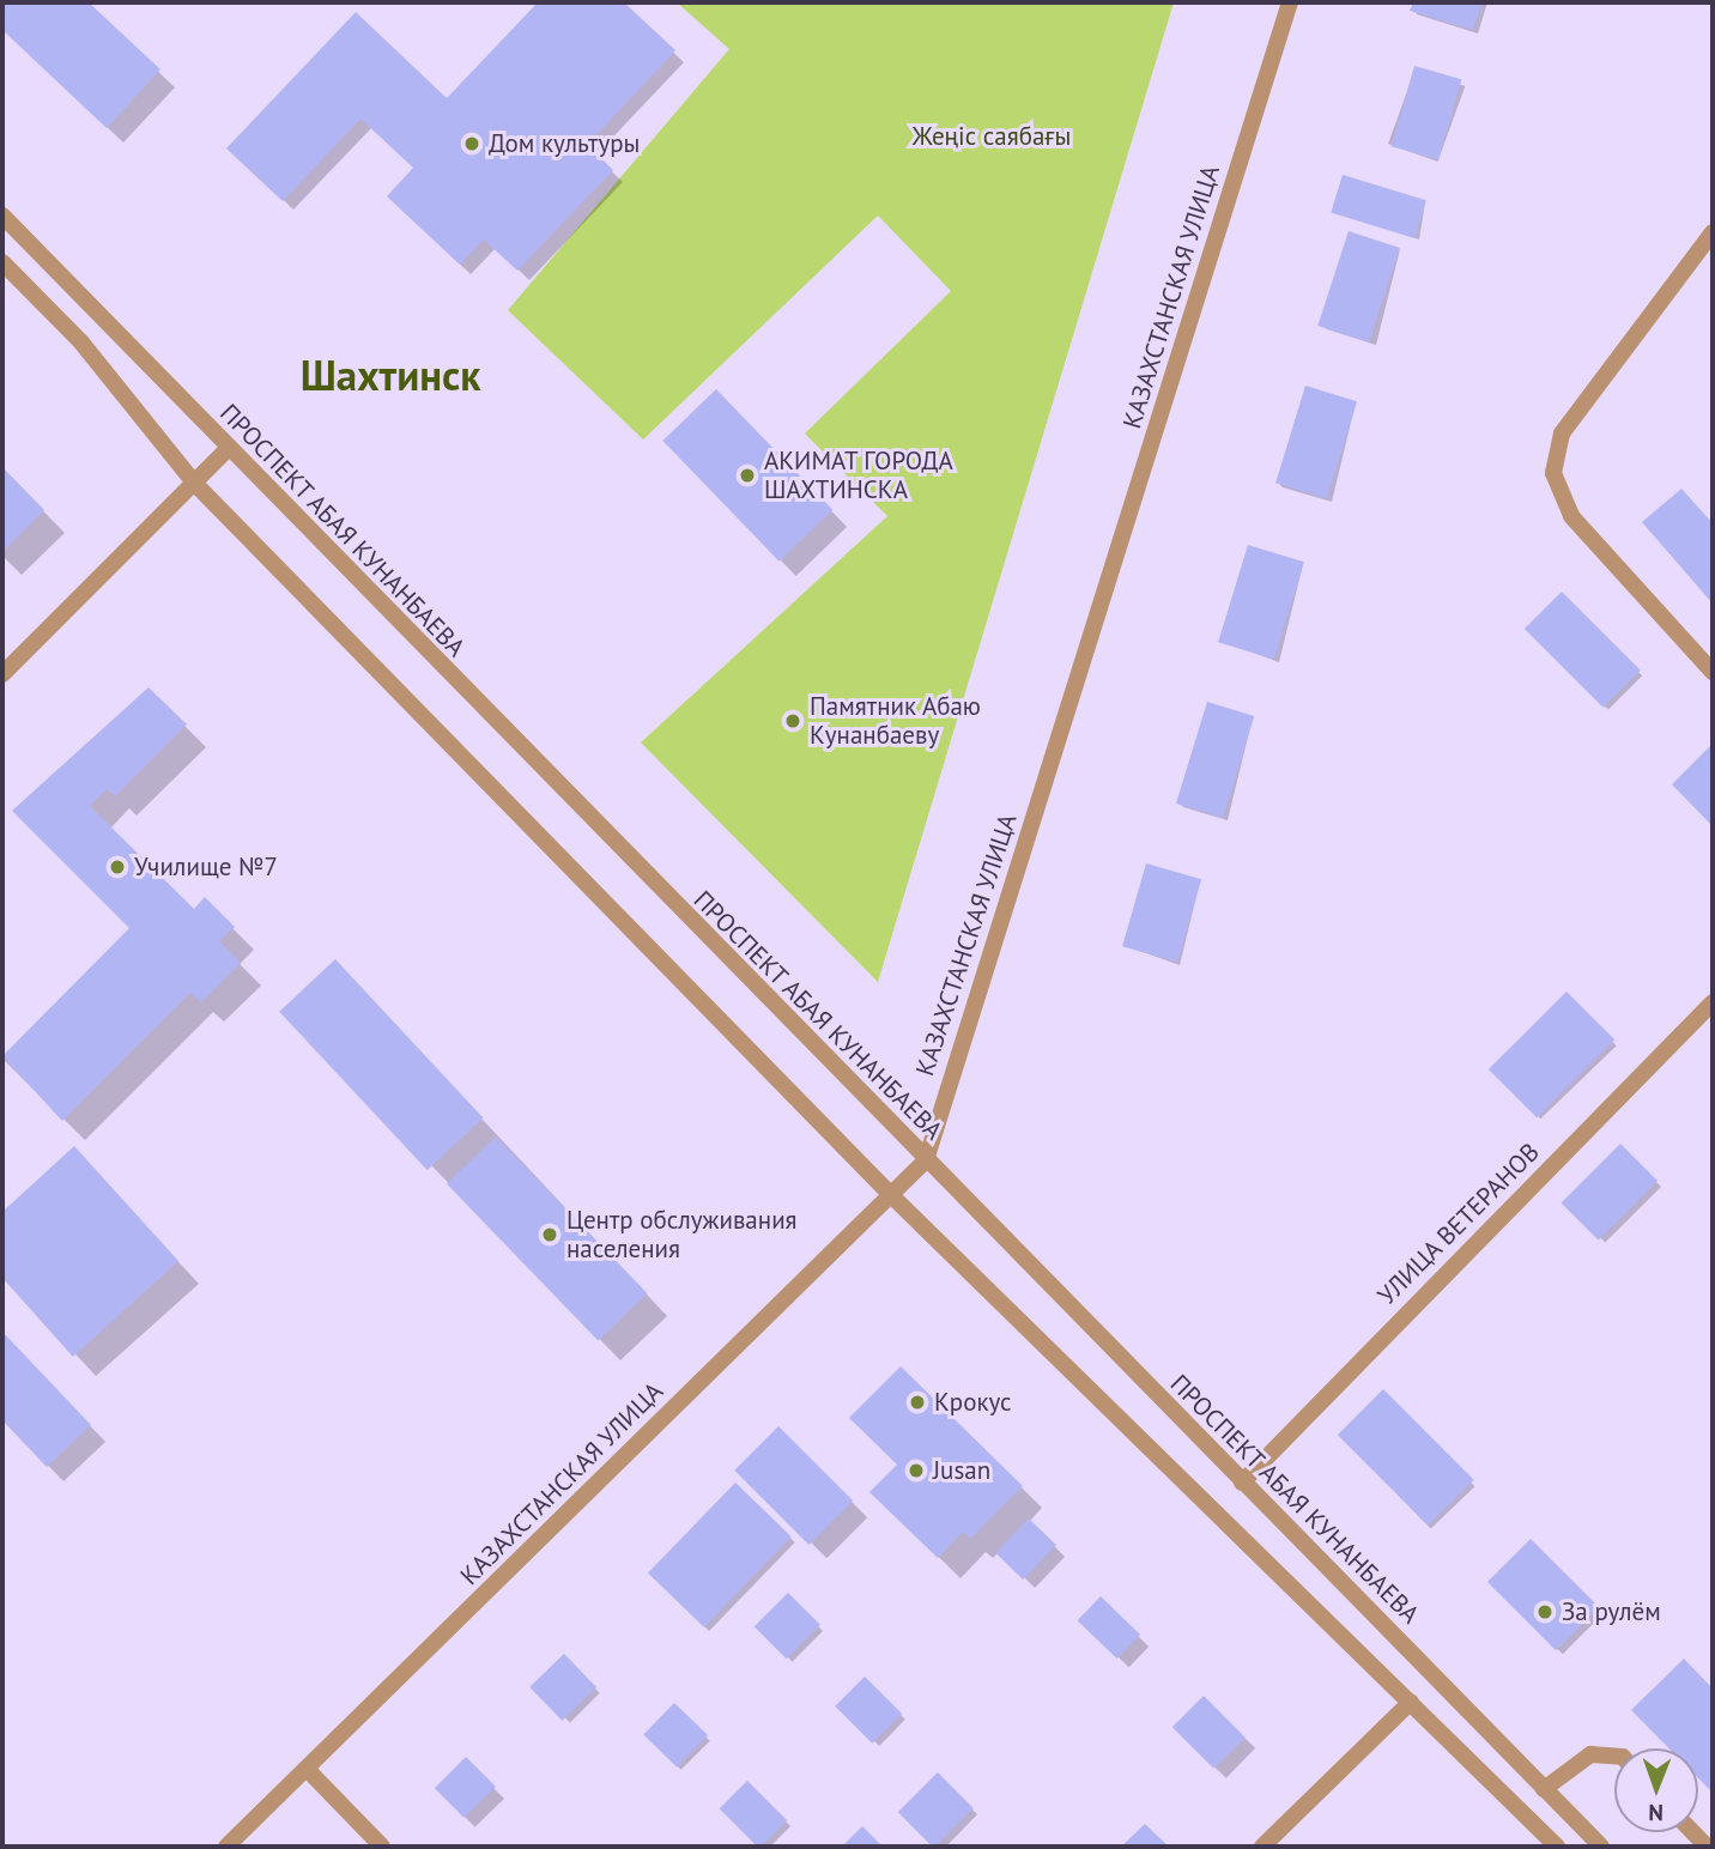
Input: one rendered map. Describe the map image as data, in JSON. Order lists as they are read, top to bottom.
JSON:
{
  "streets": {
    "street": ["КАЗАХСТАНСКАЯ УЛИЦА", "ПРОСПЕКТ АБАЯ КУНАНБАЕВА", "УЛИЦА ВЕТЕРАНОВ"]
  },
  "crossings": [
    ["КАЗАХСТАНСКАЯ УЛИЦА", "ПРОСПЕКТ АБАЯ КУНАНБАЕВА"],
    ["ПРОСПЕКТ АБАЯ КУНАНБАЕВА", "УЛИЦА ВЕТЕРАНОВ"]
  ],
  "districts": ["Шахтинск"],
  "parks": ["Жеңіс саябағы"],
  "places": [
    "Дом культуры",
    "АКИМАТ ГОРОДА ШАХТИНСКА",
    "Памятник Абаю Кунанбаеву",
    "Училище №7",
    "Центр обслуживания населения",
    "Крокус",
    "Jusan",
    "За рулём"
  ],
  "north": "bottom"
}
